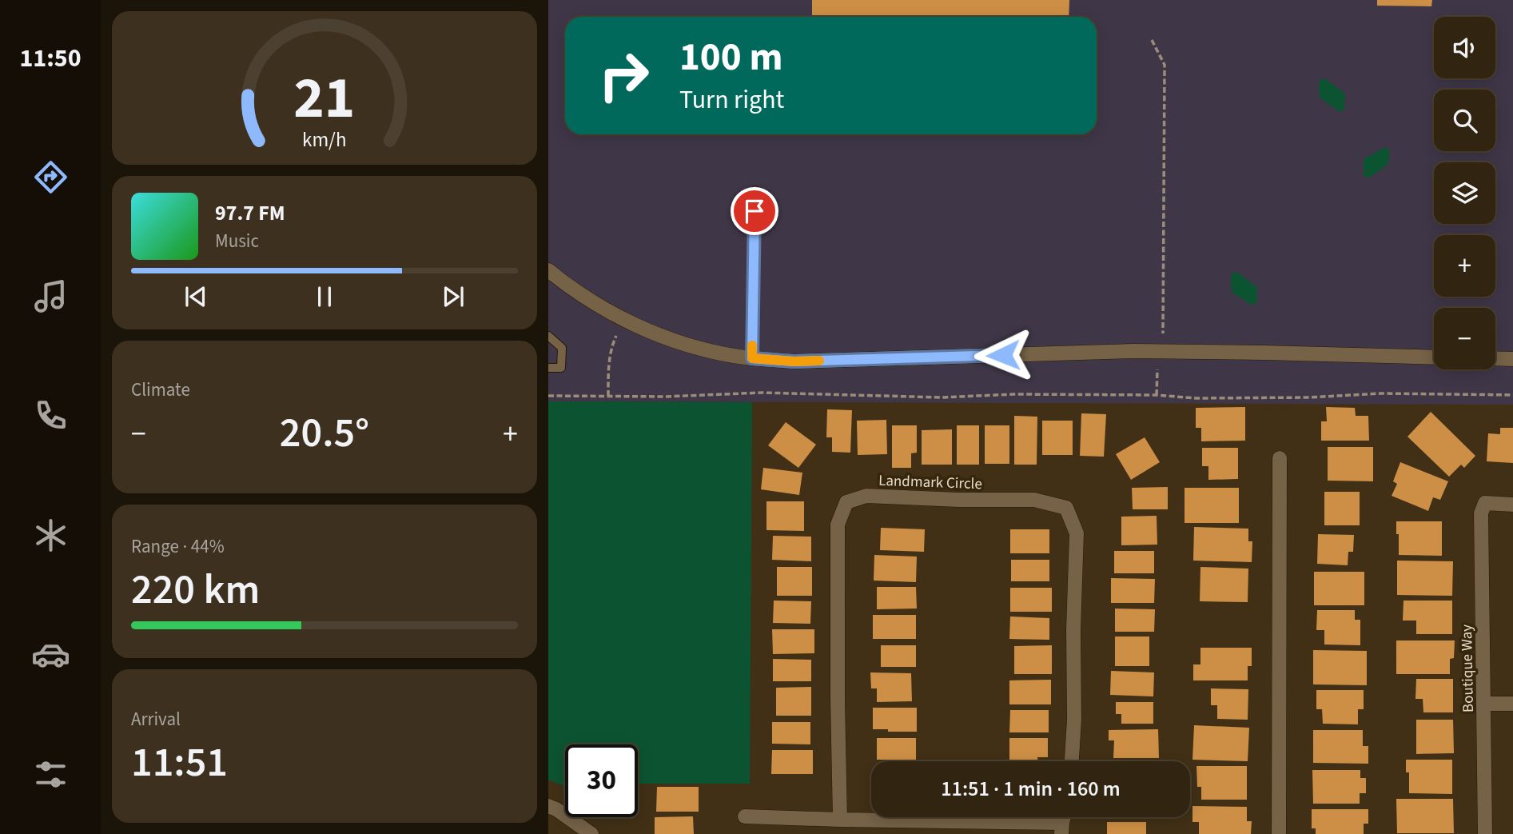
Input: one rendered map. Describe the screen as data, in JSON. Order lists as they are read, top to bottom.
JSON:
{
  "streets": {
    "street": ["Landmark Circle", "Boutique Way"]
  },
  "page": {
    "tabs": "11:50",
    "map_buttons": ["+", "−"],
    "turn": ["100 m", "Turn right"],
    "song": ["97.7 FM", "Music"],
    "tile": [
      "Climate",
      ["Range · 44%", "220 km"],
      ["Arrival", "11:51"]
    ],
    "heat": ["−", "20.5°", "+"],
    "limit": "30",
    "trip": "11:51 · 1 min · 160 m",
    "gauge": ["21", "km/h"]
  }
}
